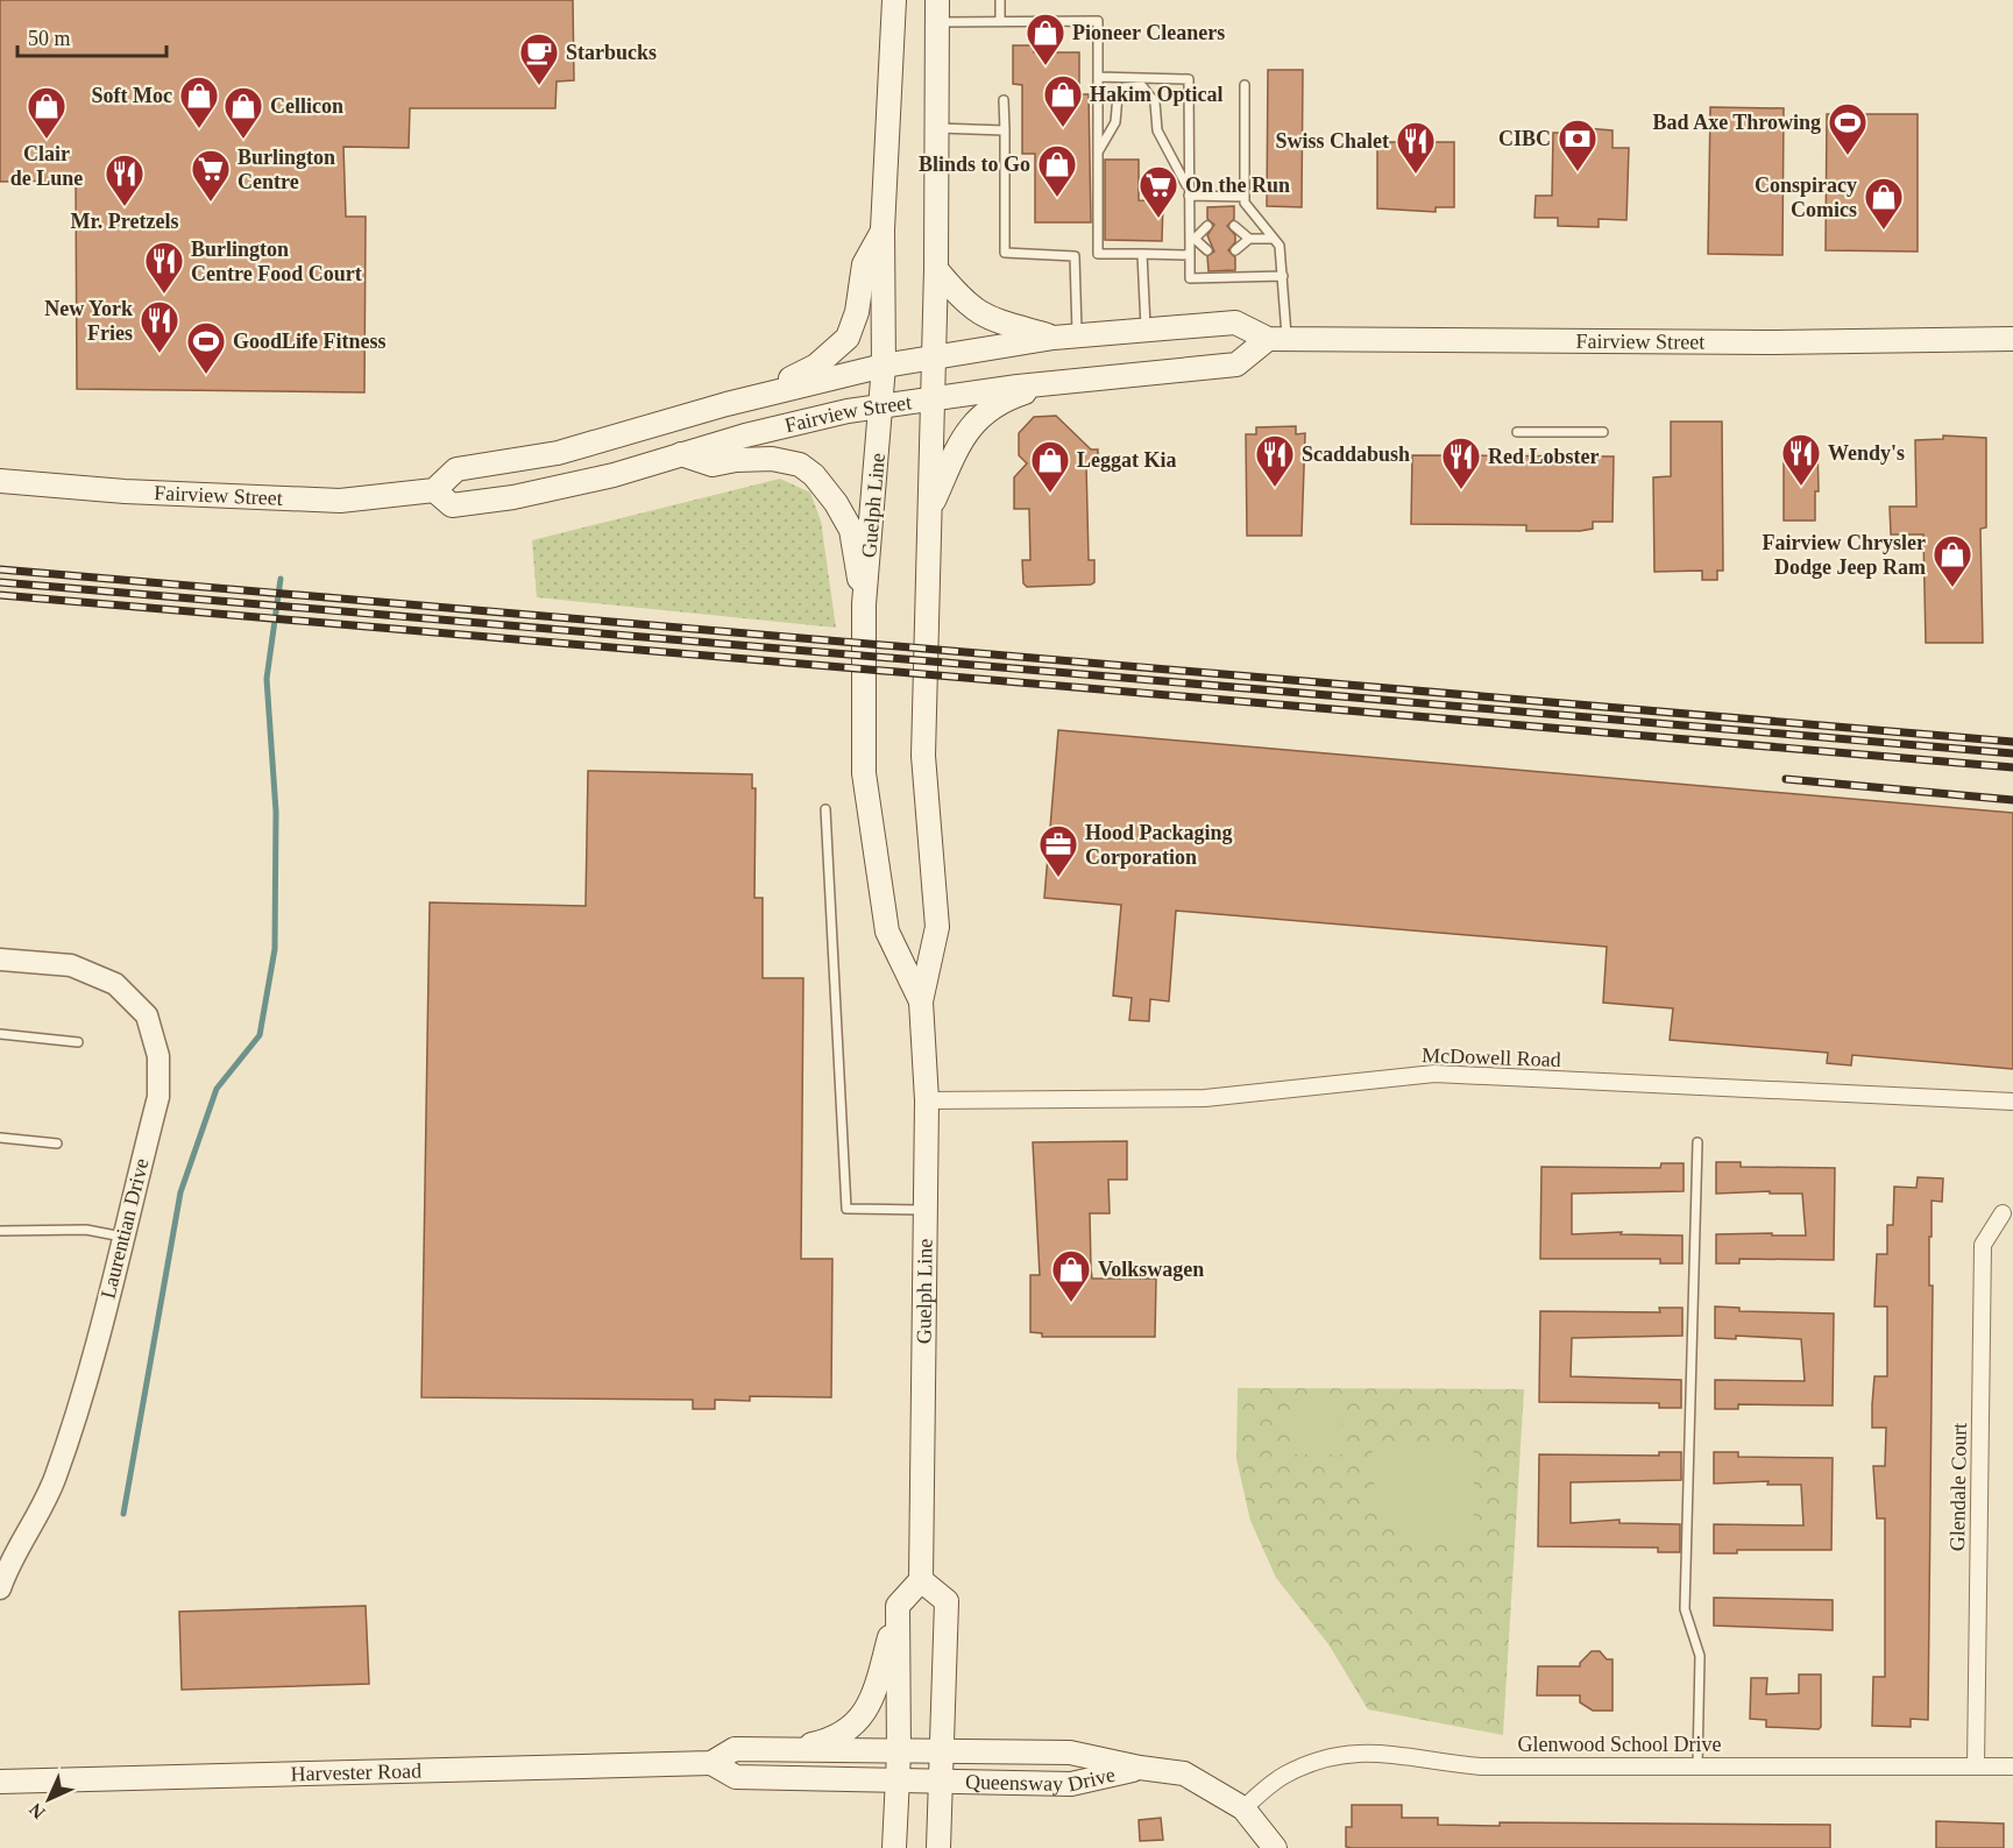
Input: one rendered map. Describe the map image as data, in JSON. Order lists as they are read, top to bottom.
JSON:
{
  "streets": {
    "main road": [
      "Fairview Street",
      "Guelph Line",
      "Harvester Road",
      "Queensway Drive"
    ],
    "street": [
      "McDowell Road",
      "Laurentian Drive",
      "Glendale Court",
      "Glenwood School Drive"
    ]
  },
  "crossings": [
    ["Fairview Street", "Guelph Line"],
    ["Guelph Line", "McDowell Road"],
    ["Glendale Court", "Glenwood School Drive"],
    ["Glenwood School Drive", "Queensway Drive"],
    ["Harvester Road", "Queensway Drive"]
  ],
  "places": {
    "shop": [
      "Pioneer Cleaners",
      "Hakim Optical",
      "Soft Moc",
      "Clair de Lune",
      "Cellicon",
      "Blinds to Go",
      "Conspiracy Comics",
      "Leggat Kia",
      "Fairview Chrysler Dodge Jeep Ram",
      "Volkswagen"
    ],
    "cafe": ["Starbucks"],
    "sports": ["Bad Axe Throwing", "GoodLife Fitness"],
    "bank": ["CIBC"],
    "restaurant": [
      "Swiss Chalet",
      "Mr. Pretzels",
      "Burlington Centre Food Court",
      "New York Fries",
      "Wendy's",
      "Scaddabush",
      "Red Lobster"
    ],
    "supermarket": ["Burlington Centre", "On the Run"],
    "office": ["Hood Packaging Corporation"]
  },
  "scale_bar": "50 m",
  "north": "bottom left"
}
